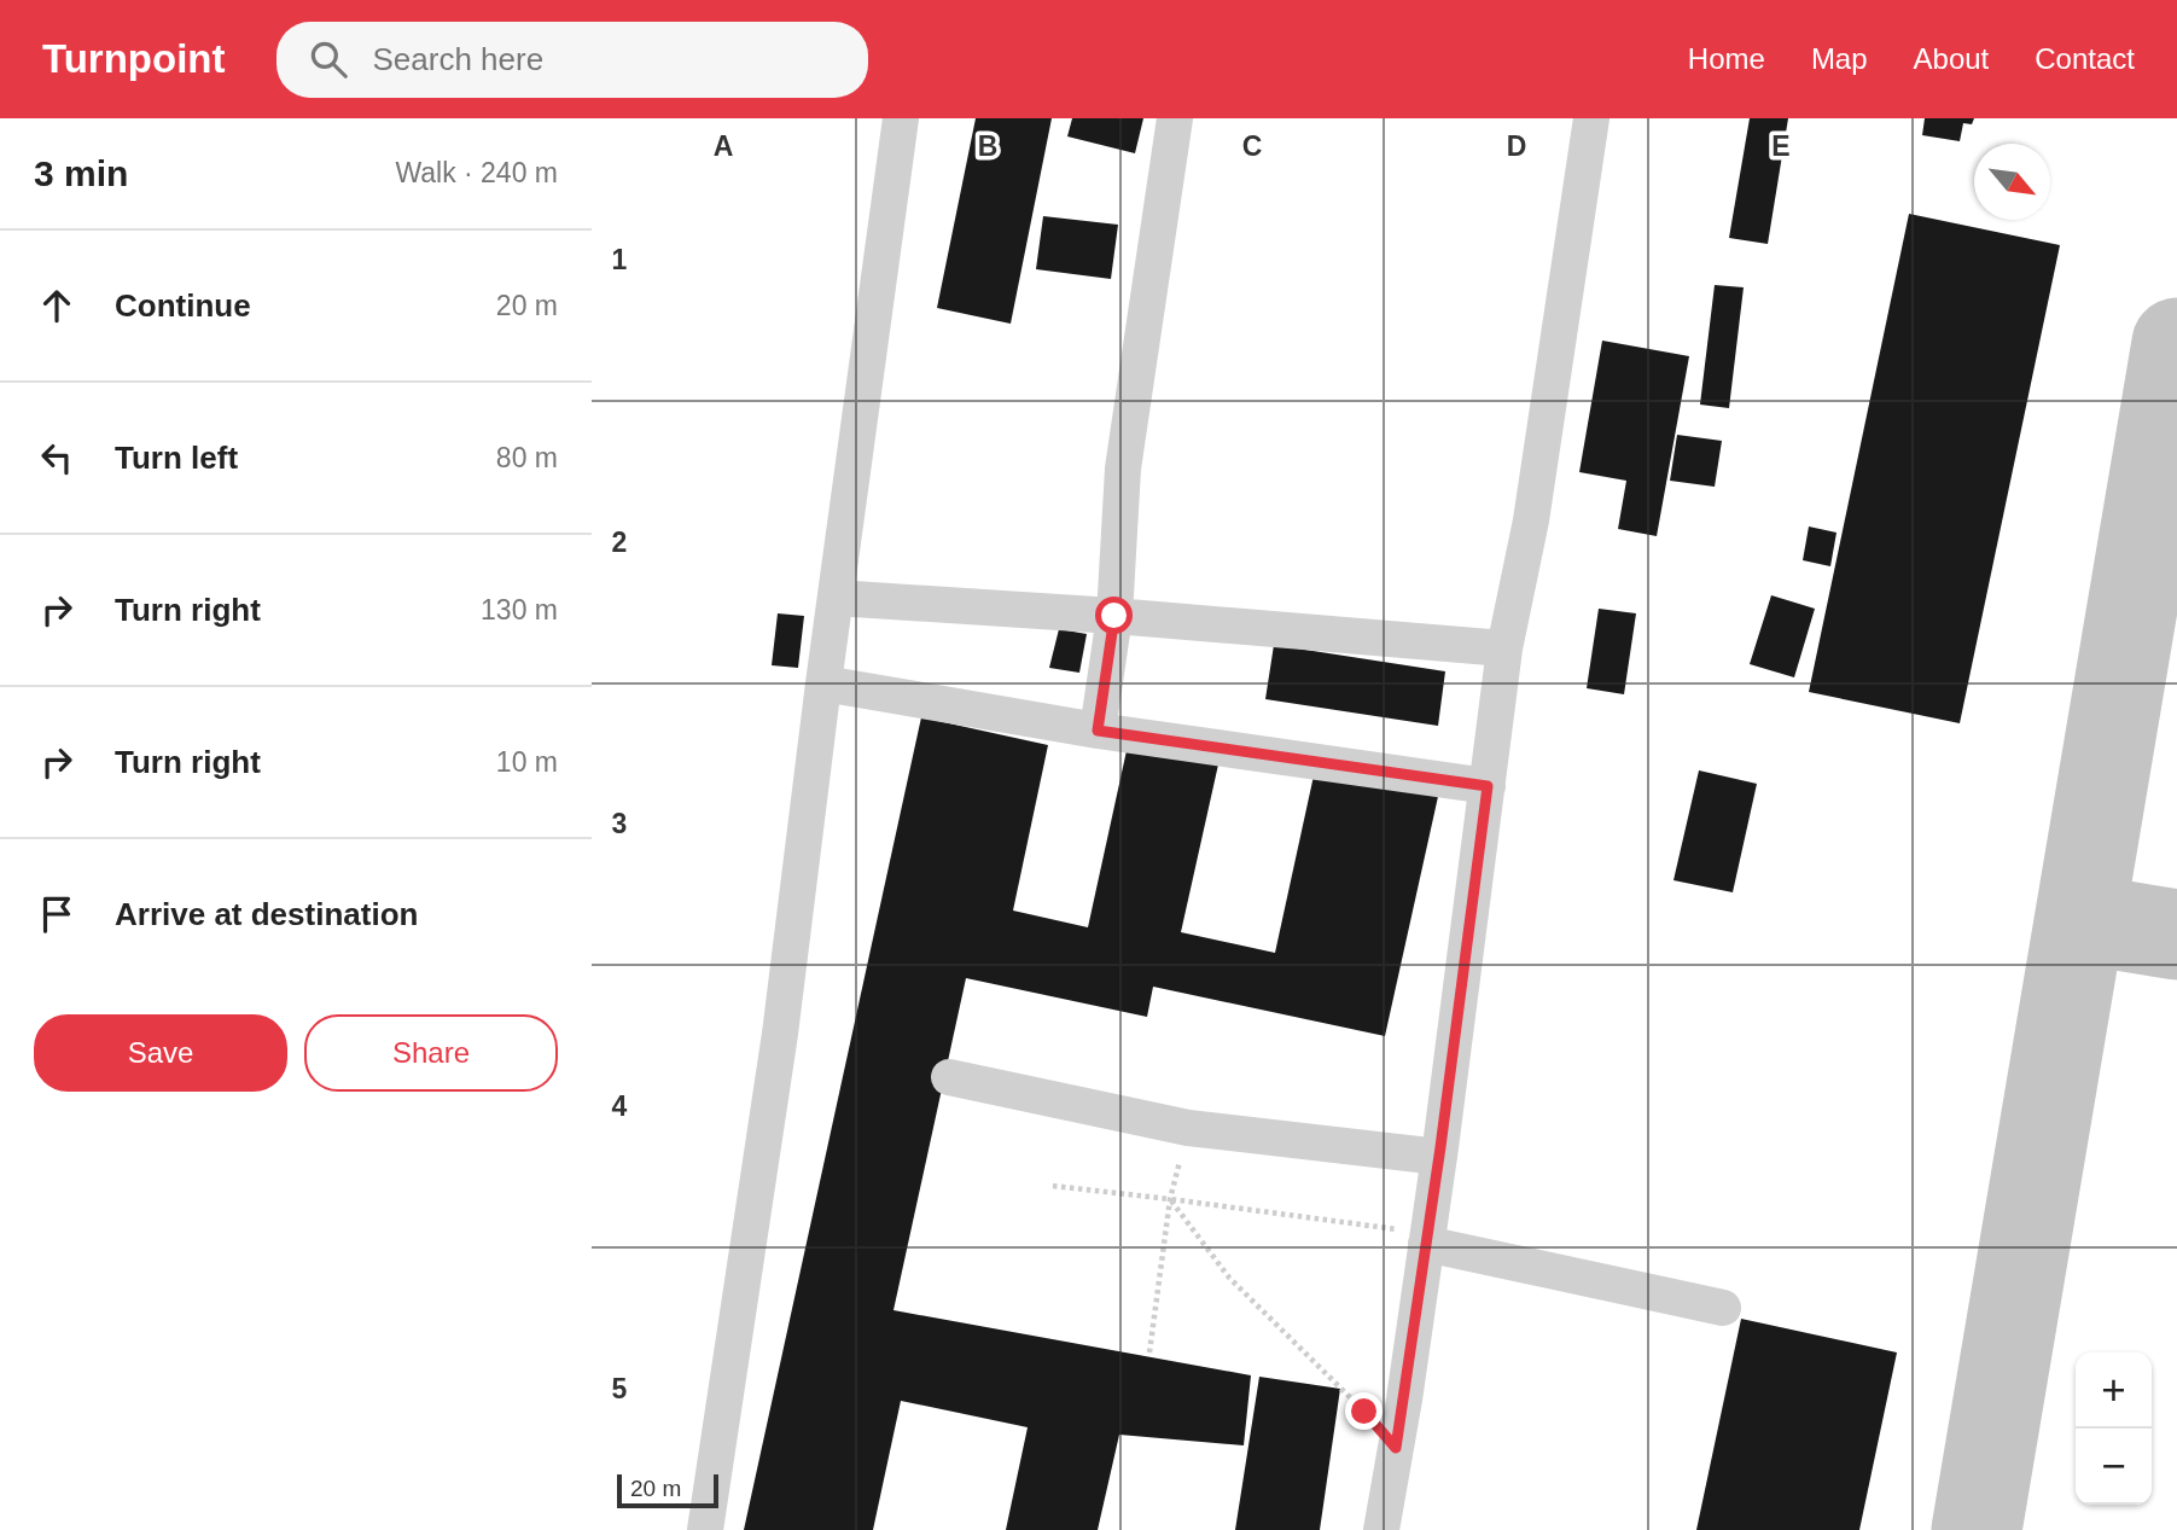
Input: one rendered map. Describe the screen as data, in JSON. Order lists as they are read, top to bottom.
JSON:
{
  "scale_bar": "20 m",
  "north": "bottom right",
  "page": {
    "header": "Turnpoint",
    "search": "Search here",
    "nav": [
      "Home",
      "Map",
      "About",
      "Contact"
    ],
    "heading": ["3 min", "Walk · 240 m"],
    "list": [
      ["Continue", "20 m"],
      ["Turn left", "80 m"],
      ["Turn right", "130 m"],
      ["Turn right", "10 m"],
      "Arrive at destination"
    ],
    "buttons": ["Save", "Share"],
    "map_buttons": ["+", "−"],
    "scale": "20 m"
  },
  "grid": {
    "columns": [
      "A",
      "B",
      "C",
      "D",
      "E"
    ],
    "rows": [
      "1",
      "2",
      "3",
      "4",
      "5"
    ]
  }
}
